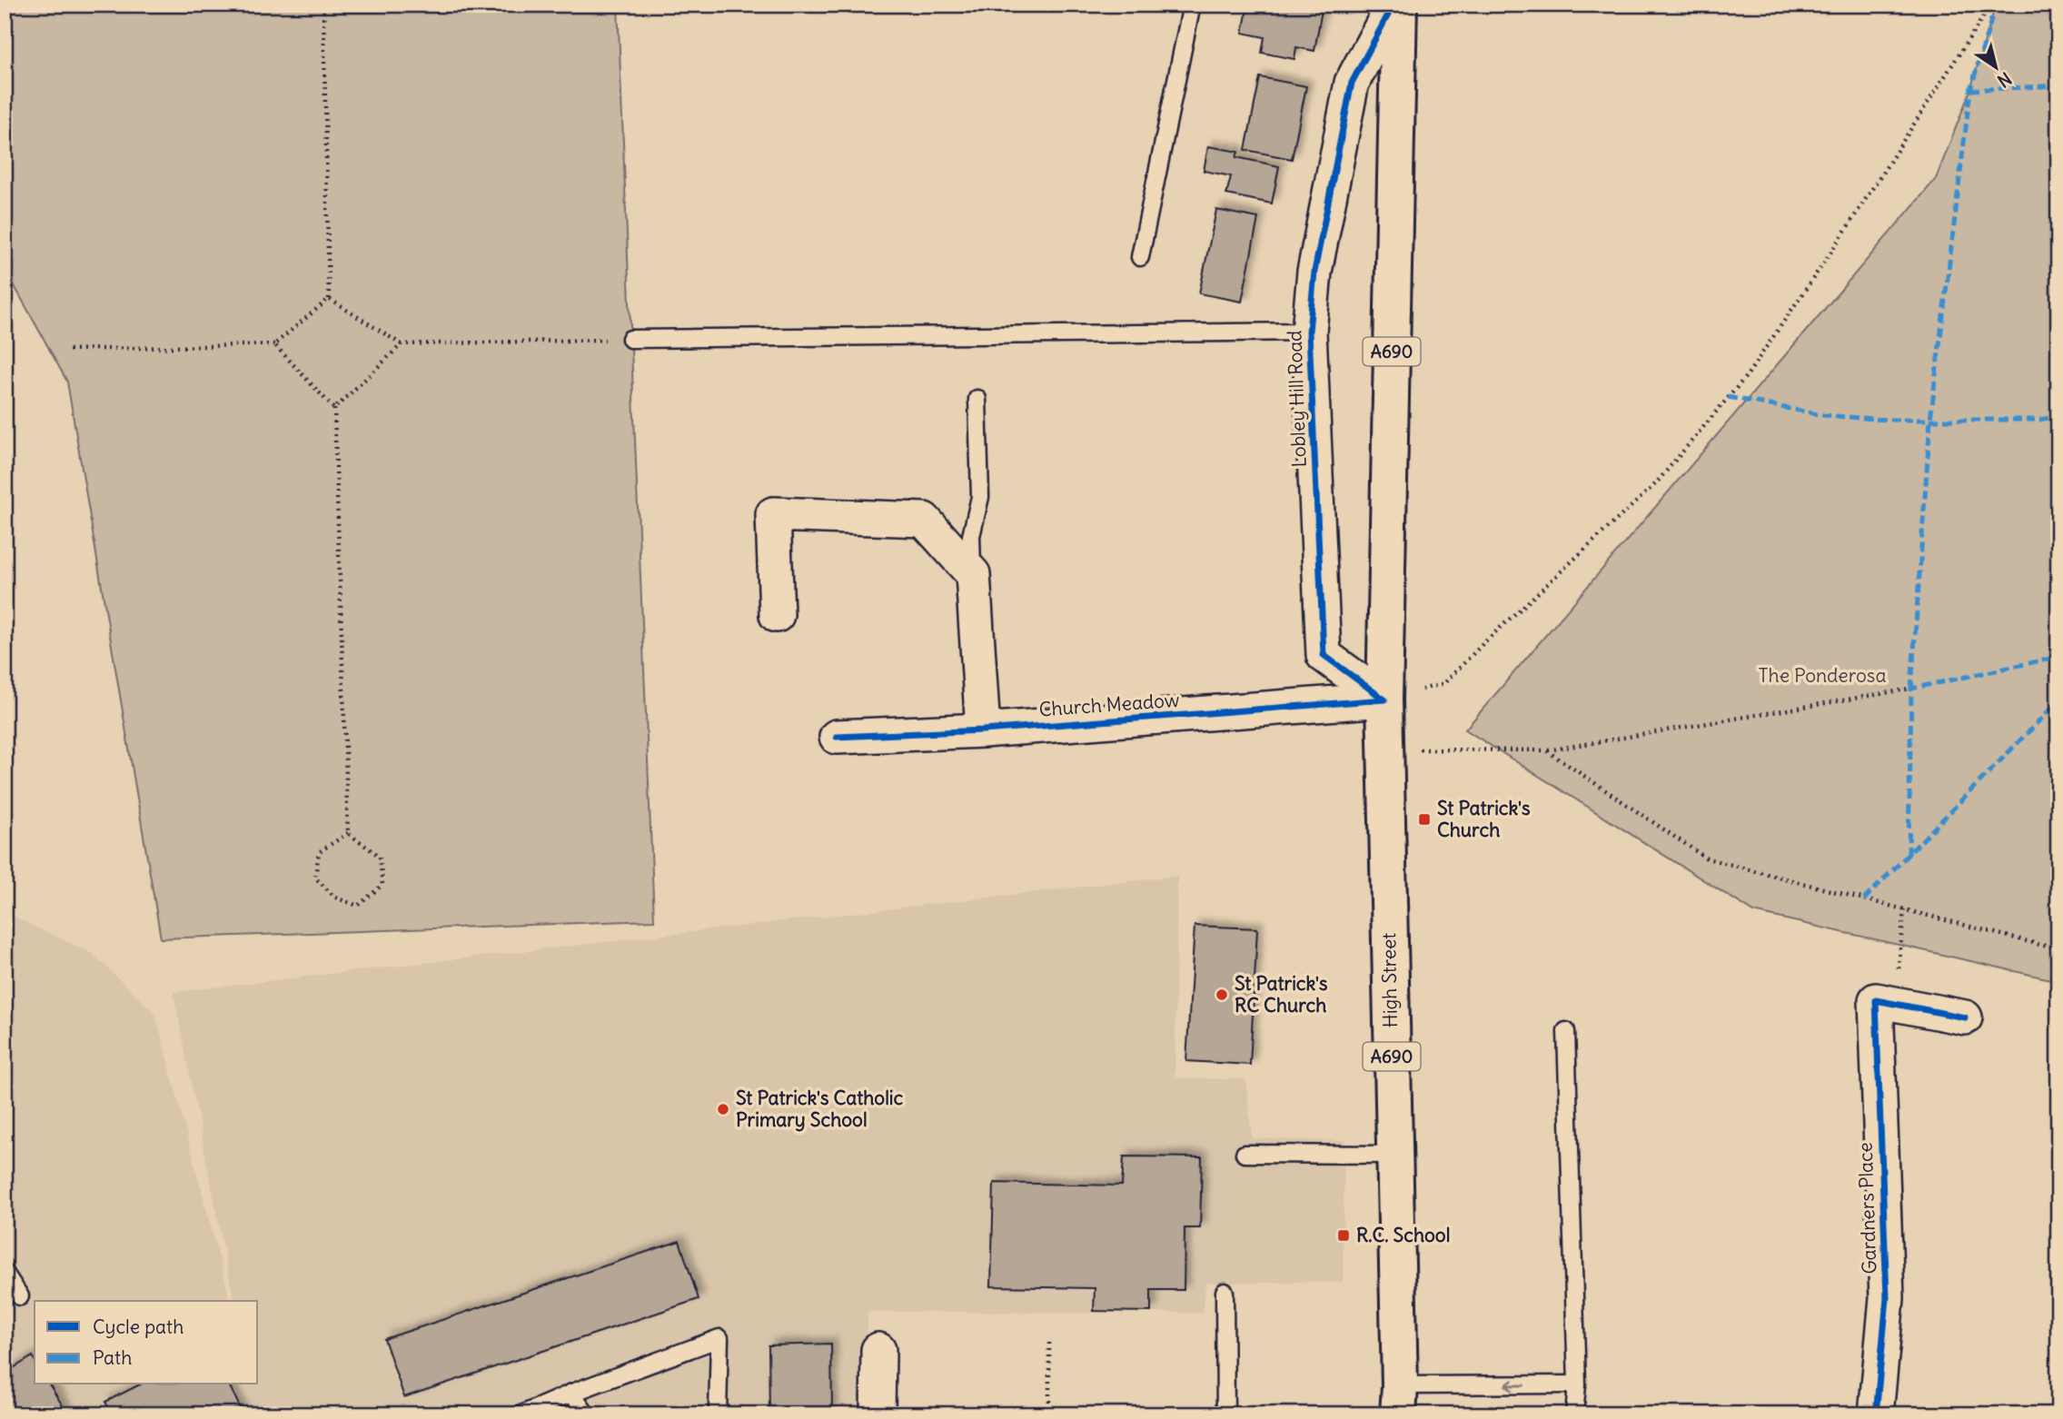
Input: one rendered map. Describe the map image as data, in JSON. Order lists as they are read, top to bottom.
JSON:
{
  "streets": {
    "main road": ["A690", "High Street"],
    "street": ["Lobley Hill Road", "Church Meadow", "Gardners Place"]
  },
  "crossings": [
    ["A690", "Lobley Hill Road"],
    ["A690", "Church Meadow"],
    ["A690", "High Street"],
    ["Lobley Hill Road", "Church Meadow"],
    ["Lobley Hill Road", "High Street"],
    ["Church Meadow", "High Street"]
  ],
  "parks": ["The Ponderosa"],
  "places": {
    "transit": ["St Patrick's Church", "R.C. School"],
    "other": ["St Patrick's RC Church", "St Patrick's Catholic Primary School"]
  },
  "legend": ["Cycle path", "Path"],
  "north": "bottom right"
}
